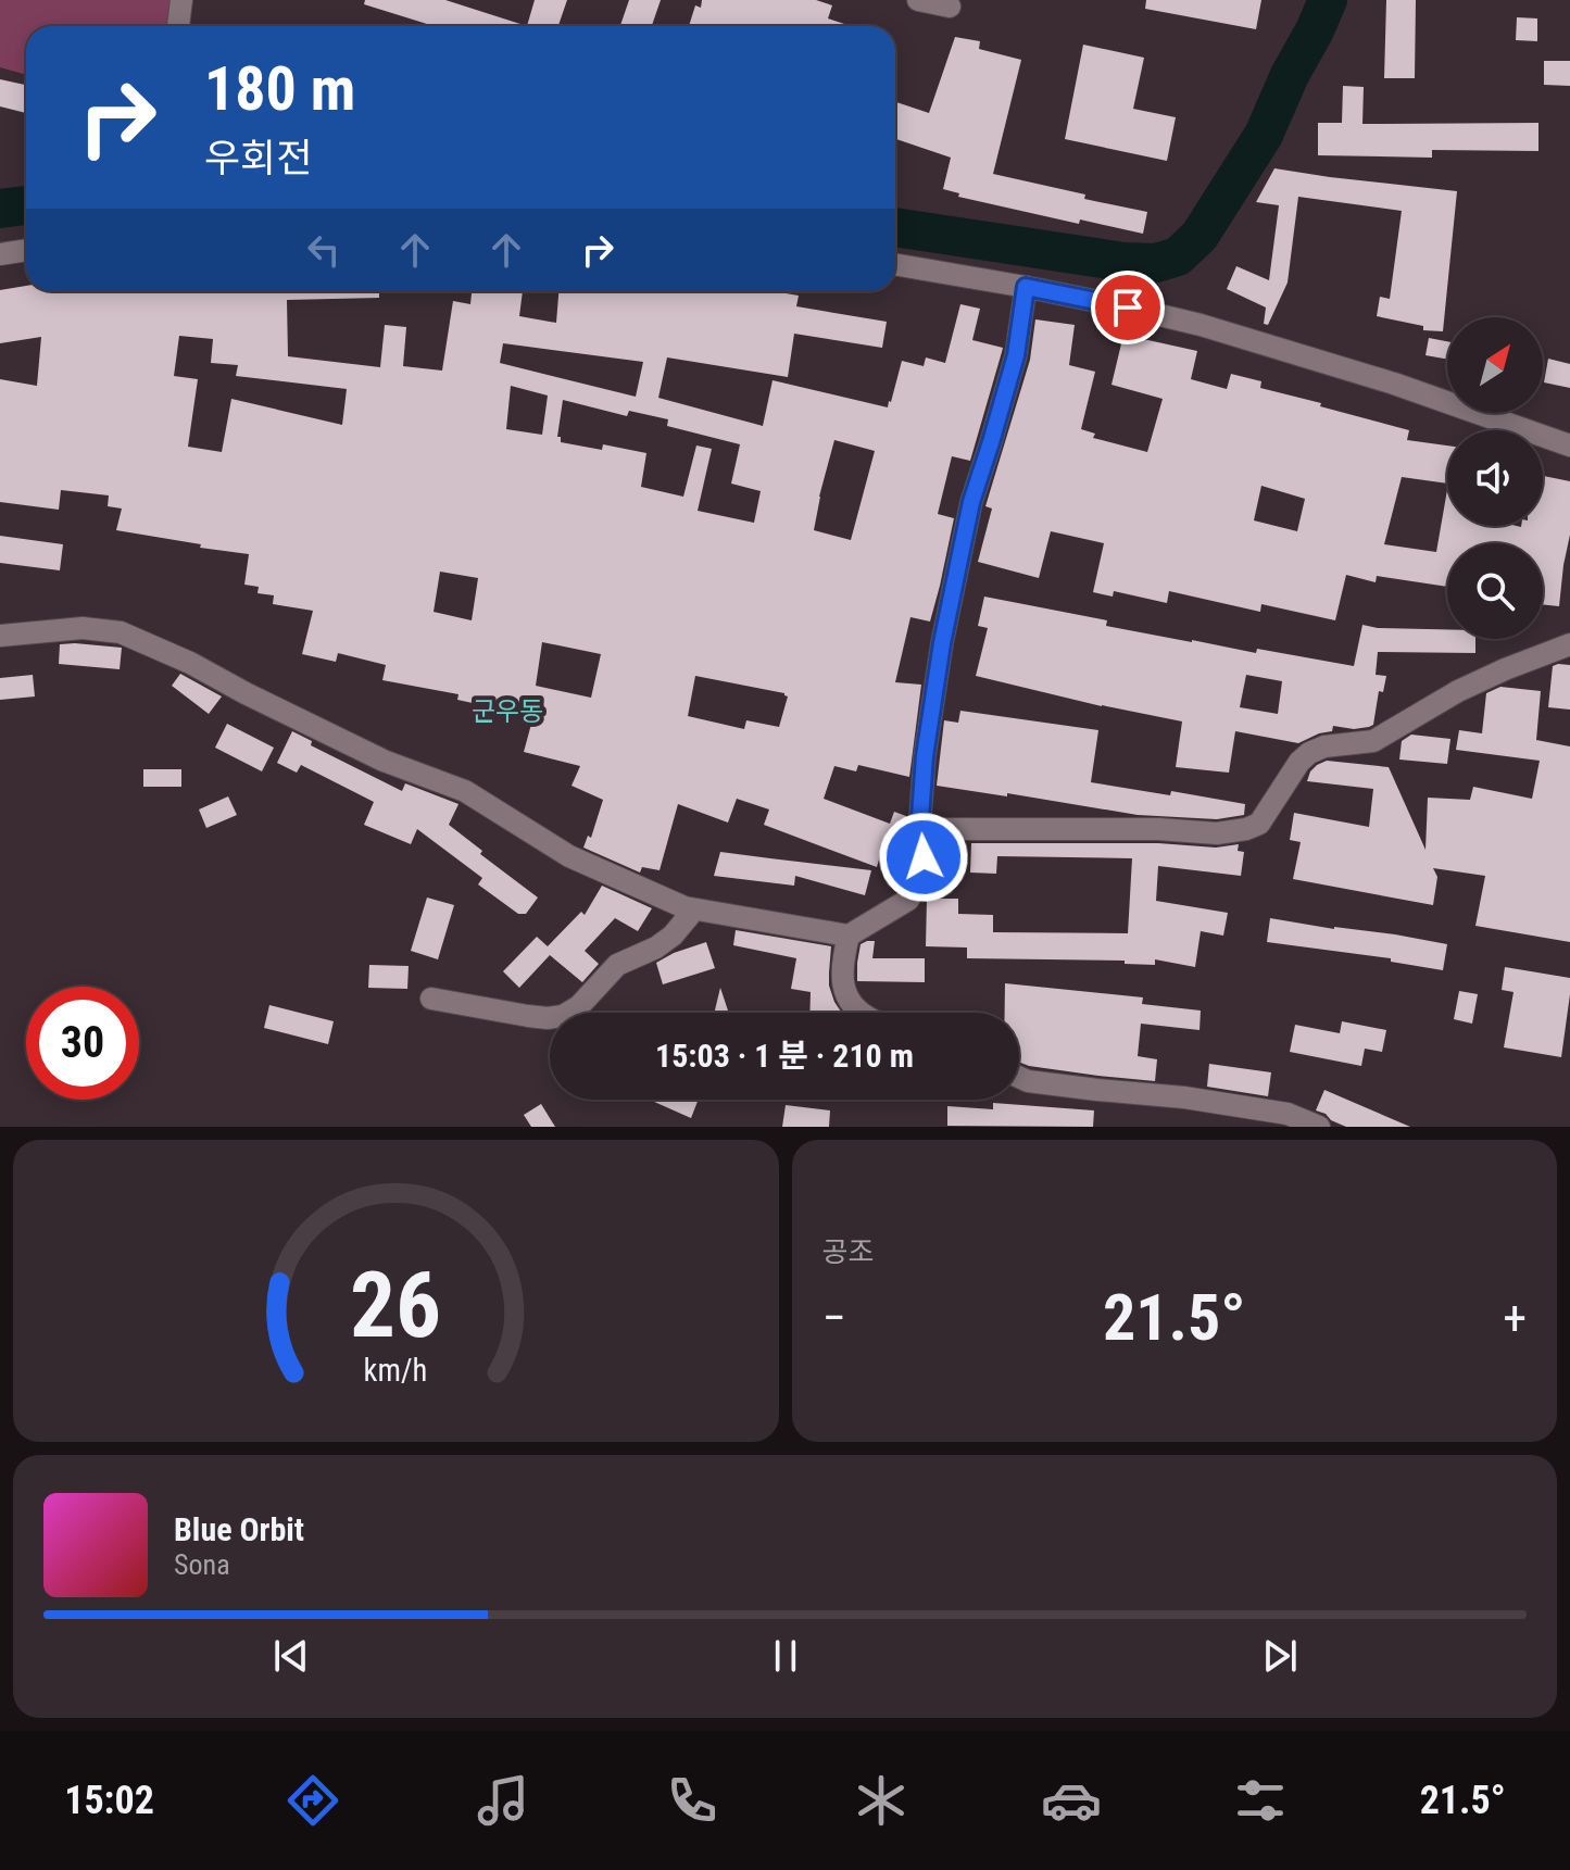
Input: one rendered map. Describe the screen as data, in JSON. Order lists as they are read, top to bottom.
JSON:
{
  "districts": ["군우동"],
  "north": "top right",
  "page": {
    "turn": ["180 m", "우회전"],
    "limit": "30",
    "trip": "15:03 · 1 분 · 210 m",
    "tile": "공조",
    "heat": ["−", "21.5°", "+"],
    "song": ["Blue Orbit", "Sona"],
    "tabs": ["15:02", "21.5°"],
    "gauge": ["26", "km/h"]
  }
}
